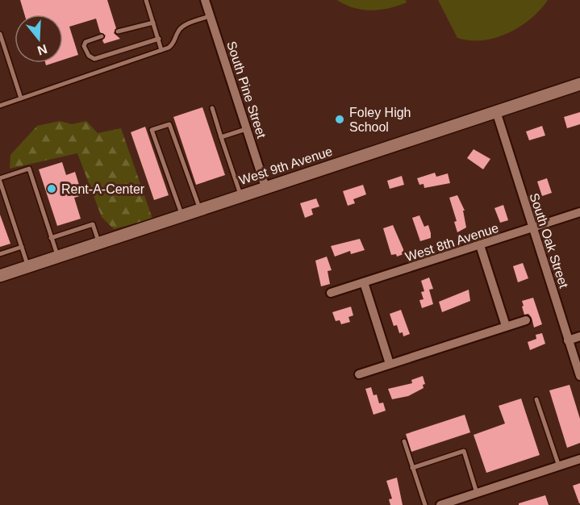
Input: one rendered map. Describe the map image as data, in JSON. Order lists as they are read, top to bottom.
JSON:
{
  "streets": {
    "street": [
      "South Pine Street",
      "West 9th Avenue",
      "South Oak Street",
      "West 8th Avenue"
    ]
  },
  "crossings": [
    ["South Pine Street", "West 9th Avenue"],
    ["West 9th Avenue", "South Oak Street"],
    ["South Oak Street", "West 8th Avenue"]
  ],
  "places": ["Foley High School", "Rent-A-Center"],
  "north": "bottom"
}
